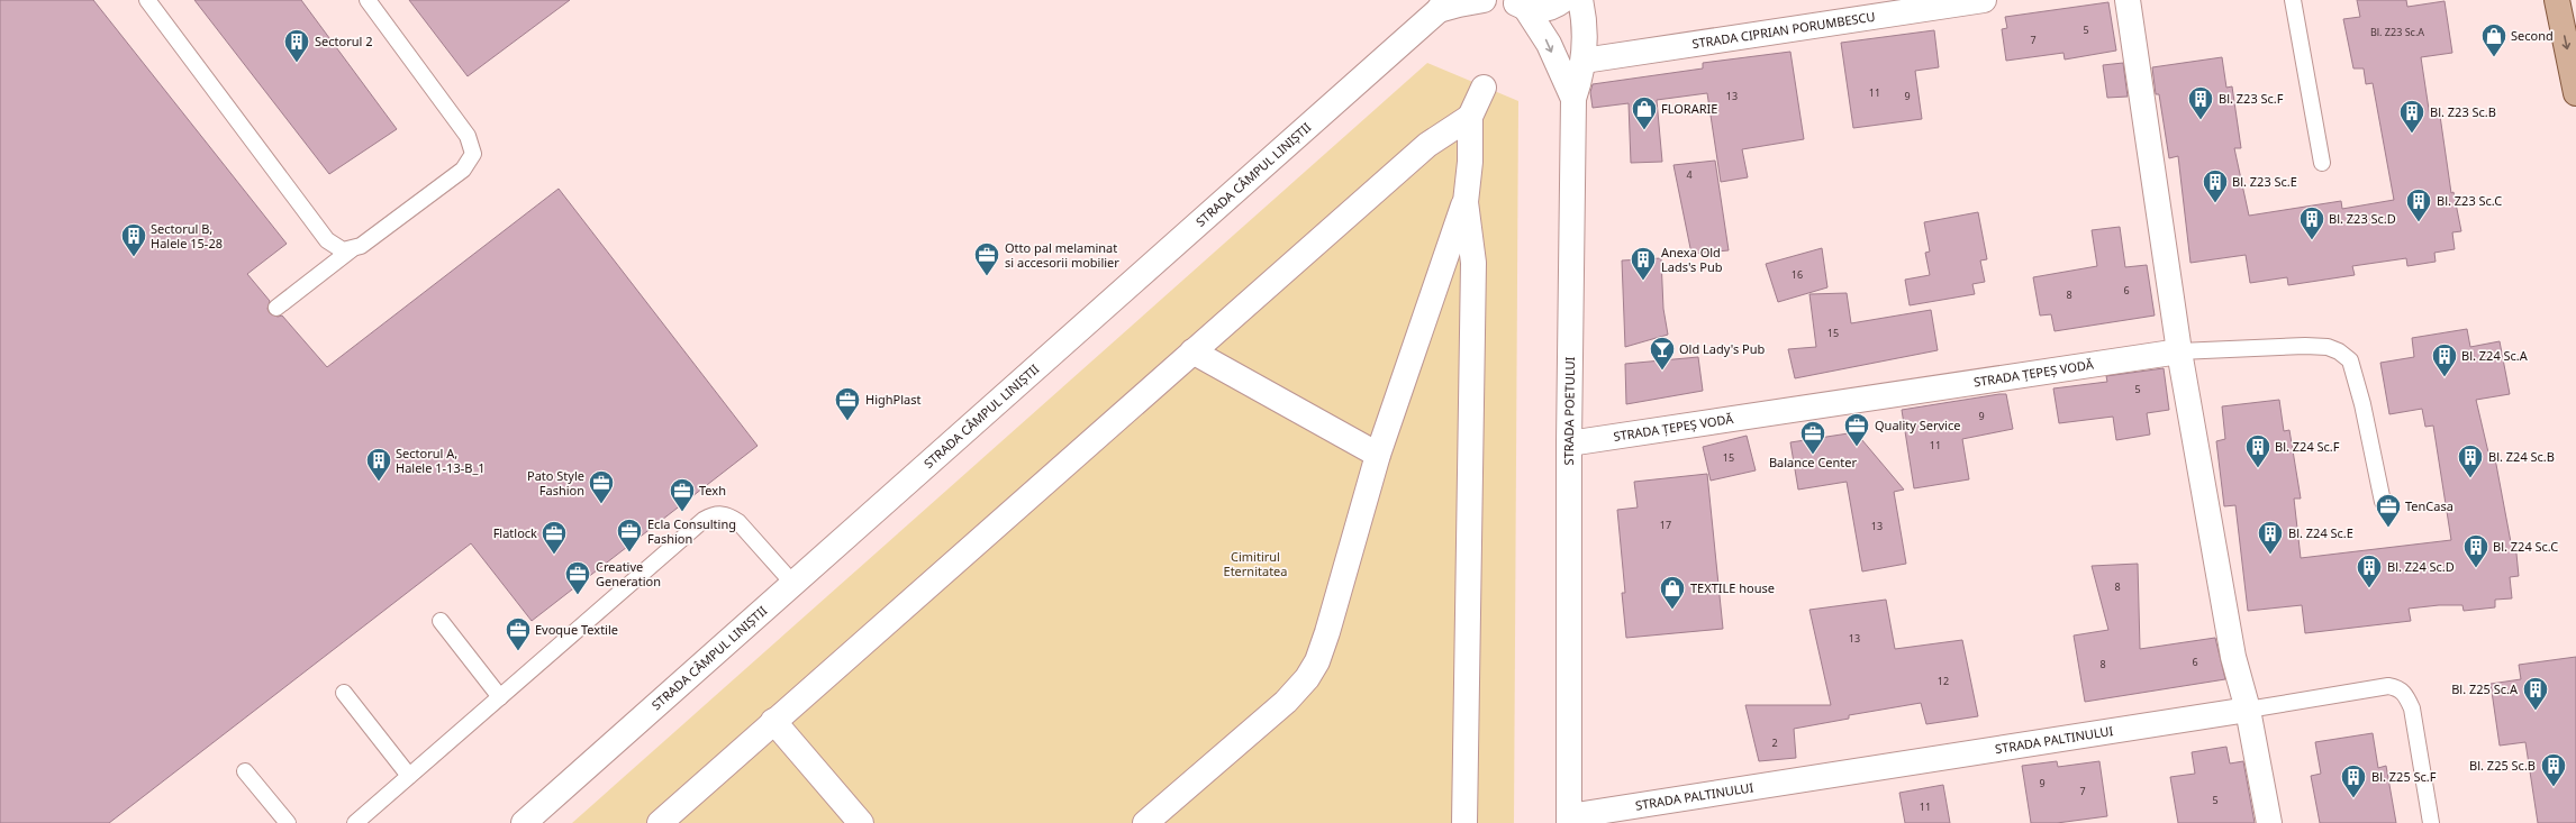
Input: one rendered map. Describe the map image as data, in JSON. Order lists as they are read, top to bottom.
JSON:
{
  "streets": {
    "street": [
      "STRADA CIPRIAN PORUMBESCU",
      "STRADA CÂMPUL LINIȘTII",
      "STRADA ȚEPEȘ VODĂ",
      "STRADA POETULUI",
      "STRADA PALTINULUI"
    ]
  },
  "crossings": [
    ["STRADA CIPRIAN PORUMBESCU", "STRADA POETULUI"],
    ["STRADA ȚEPEȘ VODĂ", "STRADA POETULUI"],
    ["STRADA POETULUI", "STRADA PALTINULUI"]
  ],
  "parks": ["Cimitirul Eternitatea"],
  "places": {
    "shop": ["Second", "FLORARIE", "TEXTILE house"],
    "building": [
      "Sectorul 2",
      "Bl. Z23 Sc.F",
      "Bl. Z23 Sc.B",
      "Bl. Z23 Sc.E",
      "Bl. Z23 Sc.C",
      "Bl. Z23 Sc.D",
      "Sectorul B, Halele 15-28",
      "Anexa Old Lads's Pub",
      "Bl. Z24 Sc.A",
      "Bl. Z24 Sc.F",
      "Bl. Z24 Sc.B",
      "Sectorul A, Halele 1-13-B_1",
      "Bl. Z24 Sc.E",
      "Bl. Z24 Sc.C",
      "Bl. Z24 Sc.D",
      "Bl. Z25 Sc.A",
      "Bl. Z25 Sc.B",
      "Bl. Z25 Sc.F"
    ],
    "office": [
      "Otto pal melaminat si accesorii mobilier",
      "HighPlast",
      "Quality Service",
      "Balance Center",
      "Pato Style Fashion",
      "Texh",
      "TenCasa",
      "Ecla Consulting Fashion",
      "Flatlock",
      "Creative Generation",
      "Evoque Textile"
    ],
    "bar": ["Old Lady's Pub"]
  },
  "house_numbers": [
    "5",
    "Bl. Z23 Sc.A",
    "7",
    "11",
    "13",
    "9",
    "4",
    "16",
    "6",
    "8",
    "15",
    "5",
    "9",
    "11",
    "15",
    "17",
    "13",
    "8",
    "13",
    "6",
    "8",
    "12",
    "2",
    "9",
    "7",
    "5",
    "11"
  ]
}
